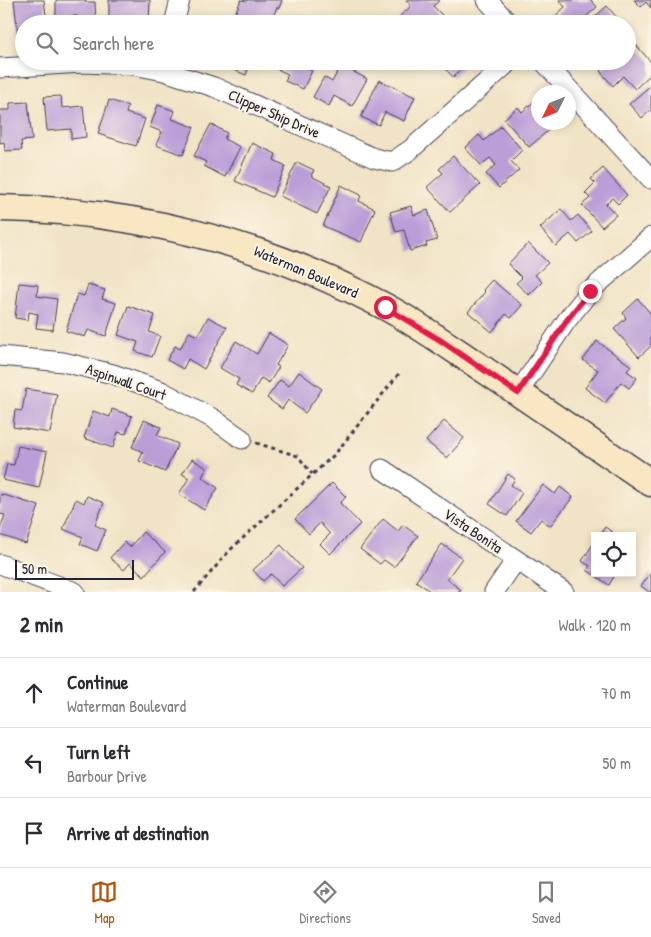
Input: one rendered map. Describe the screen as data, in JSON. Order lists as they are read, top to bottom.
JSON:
{
  "streets": {
    "main road": ["Waterman Boulevard"],
    "street": ["Clipper Ship Drive", "Aspinwall Court", "Vista Bonita"]
  },
  "scale_bar": "50 m",
  "north": "bottom left",
  "page": {
    "search": "Search here",
    "scale": "50 m",
    "heading": ["2 min", "Walk · 120 m"],
    "list": [
      ["Continue", "Waterman Boulevard", "70 m"],
      ["Turn left", "Barbour Drive", "50 m"],
      "Arrive at destination"
    ],
    "nav": ["Map", "Directions", "Saved"]
  }
}
